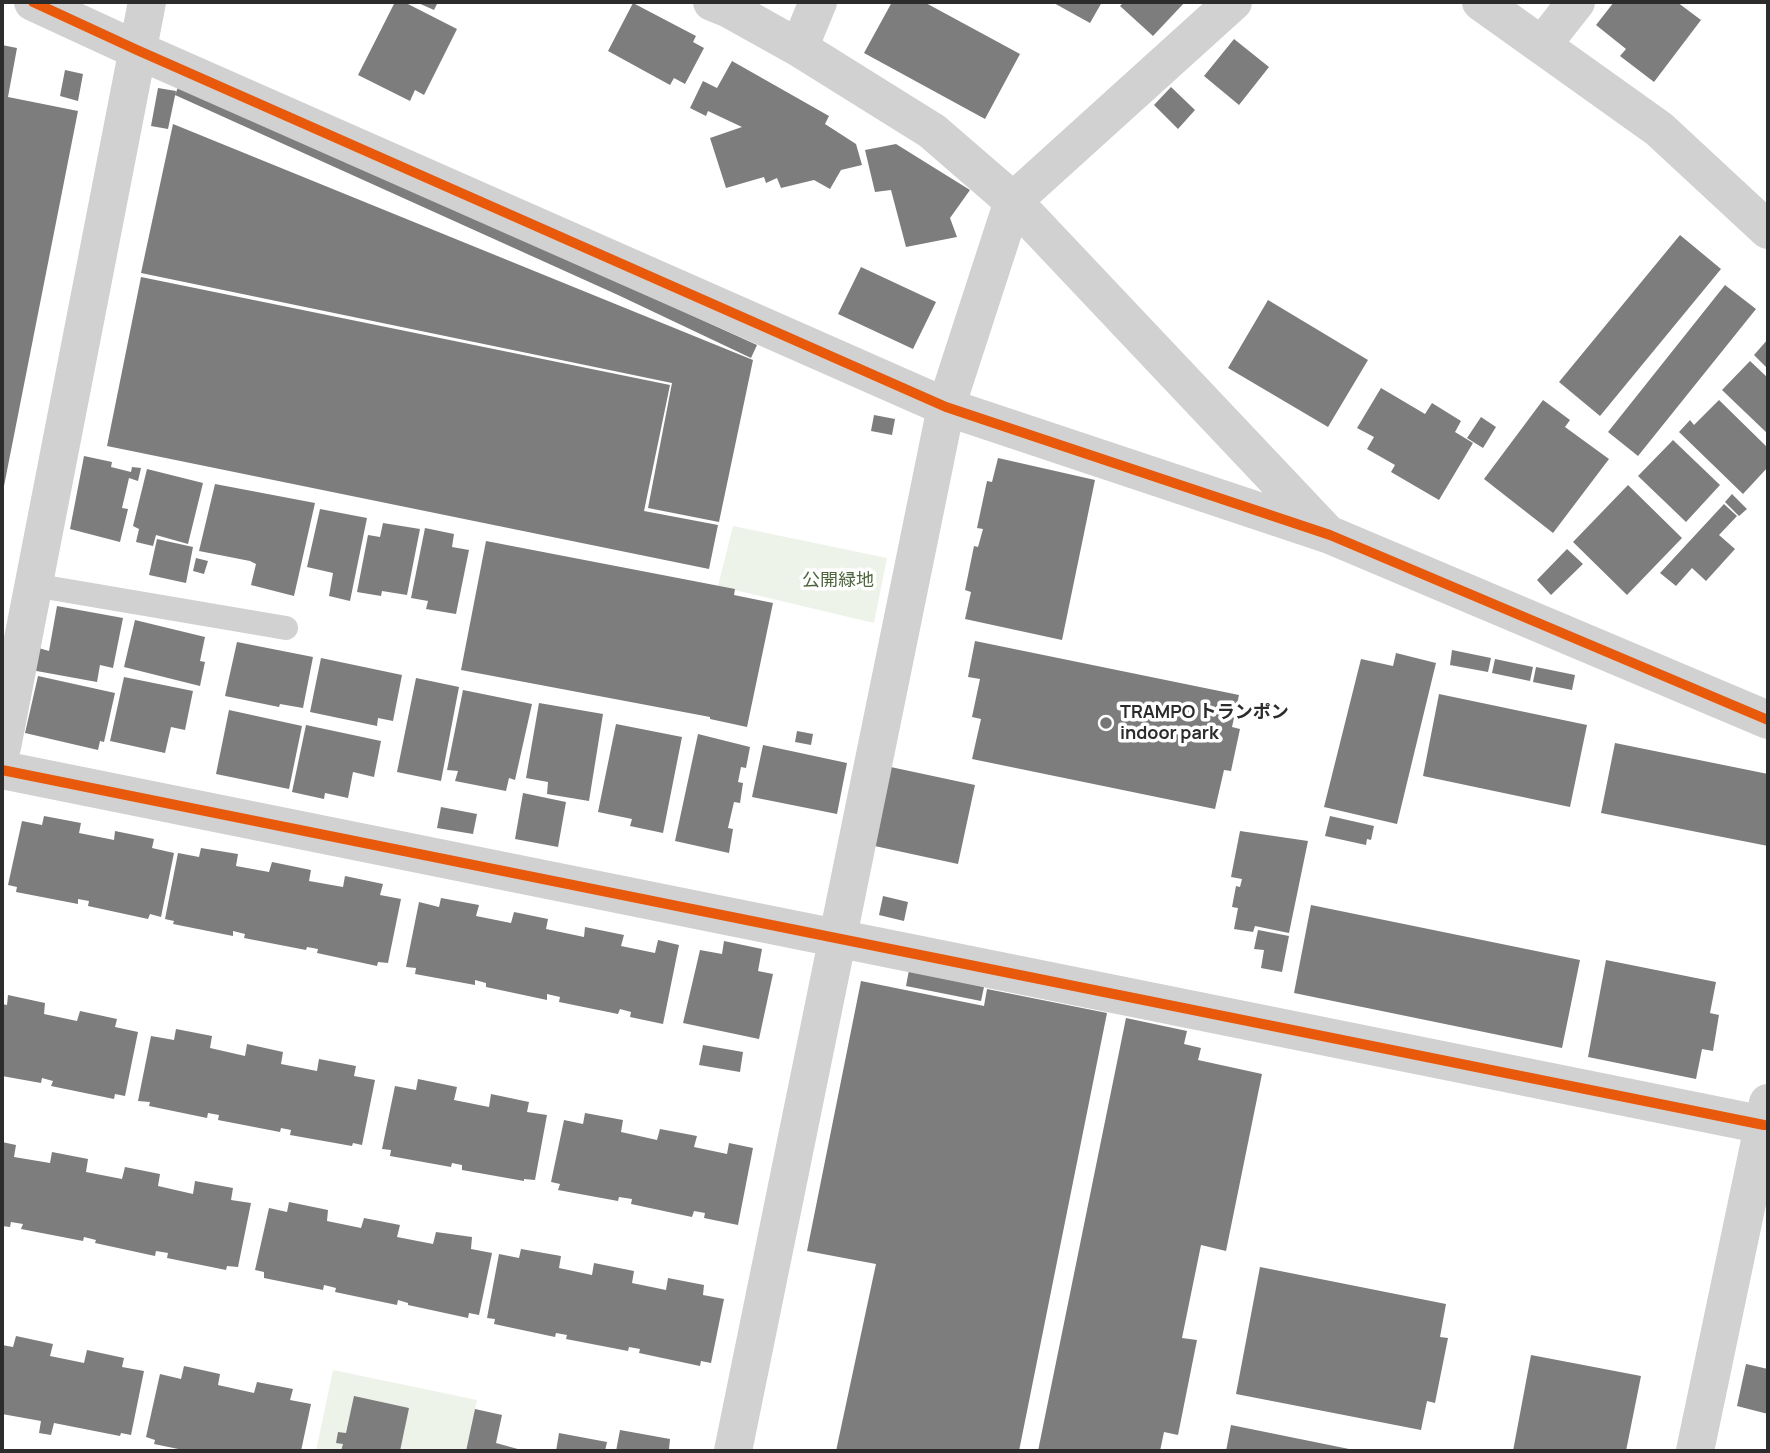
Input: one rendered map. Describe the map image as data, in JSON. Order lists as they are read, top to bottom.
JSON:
{
  "parks": ["公開緑地"],
  "places": ["TRAMPO トランポン indoor park"]
}
